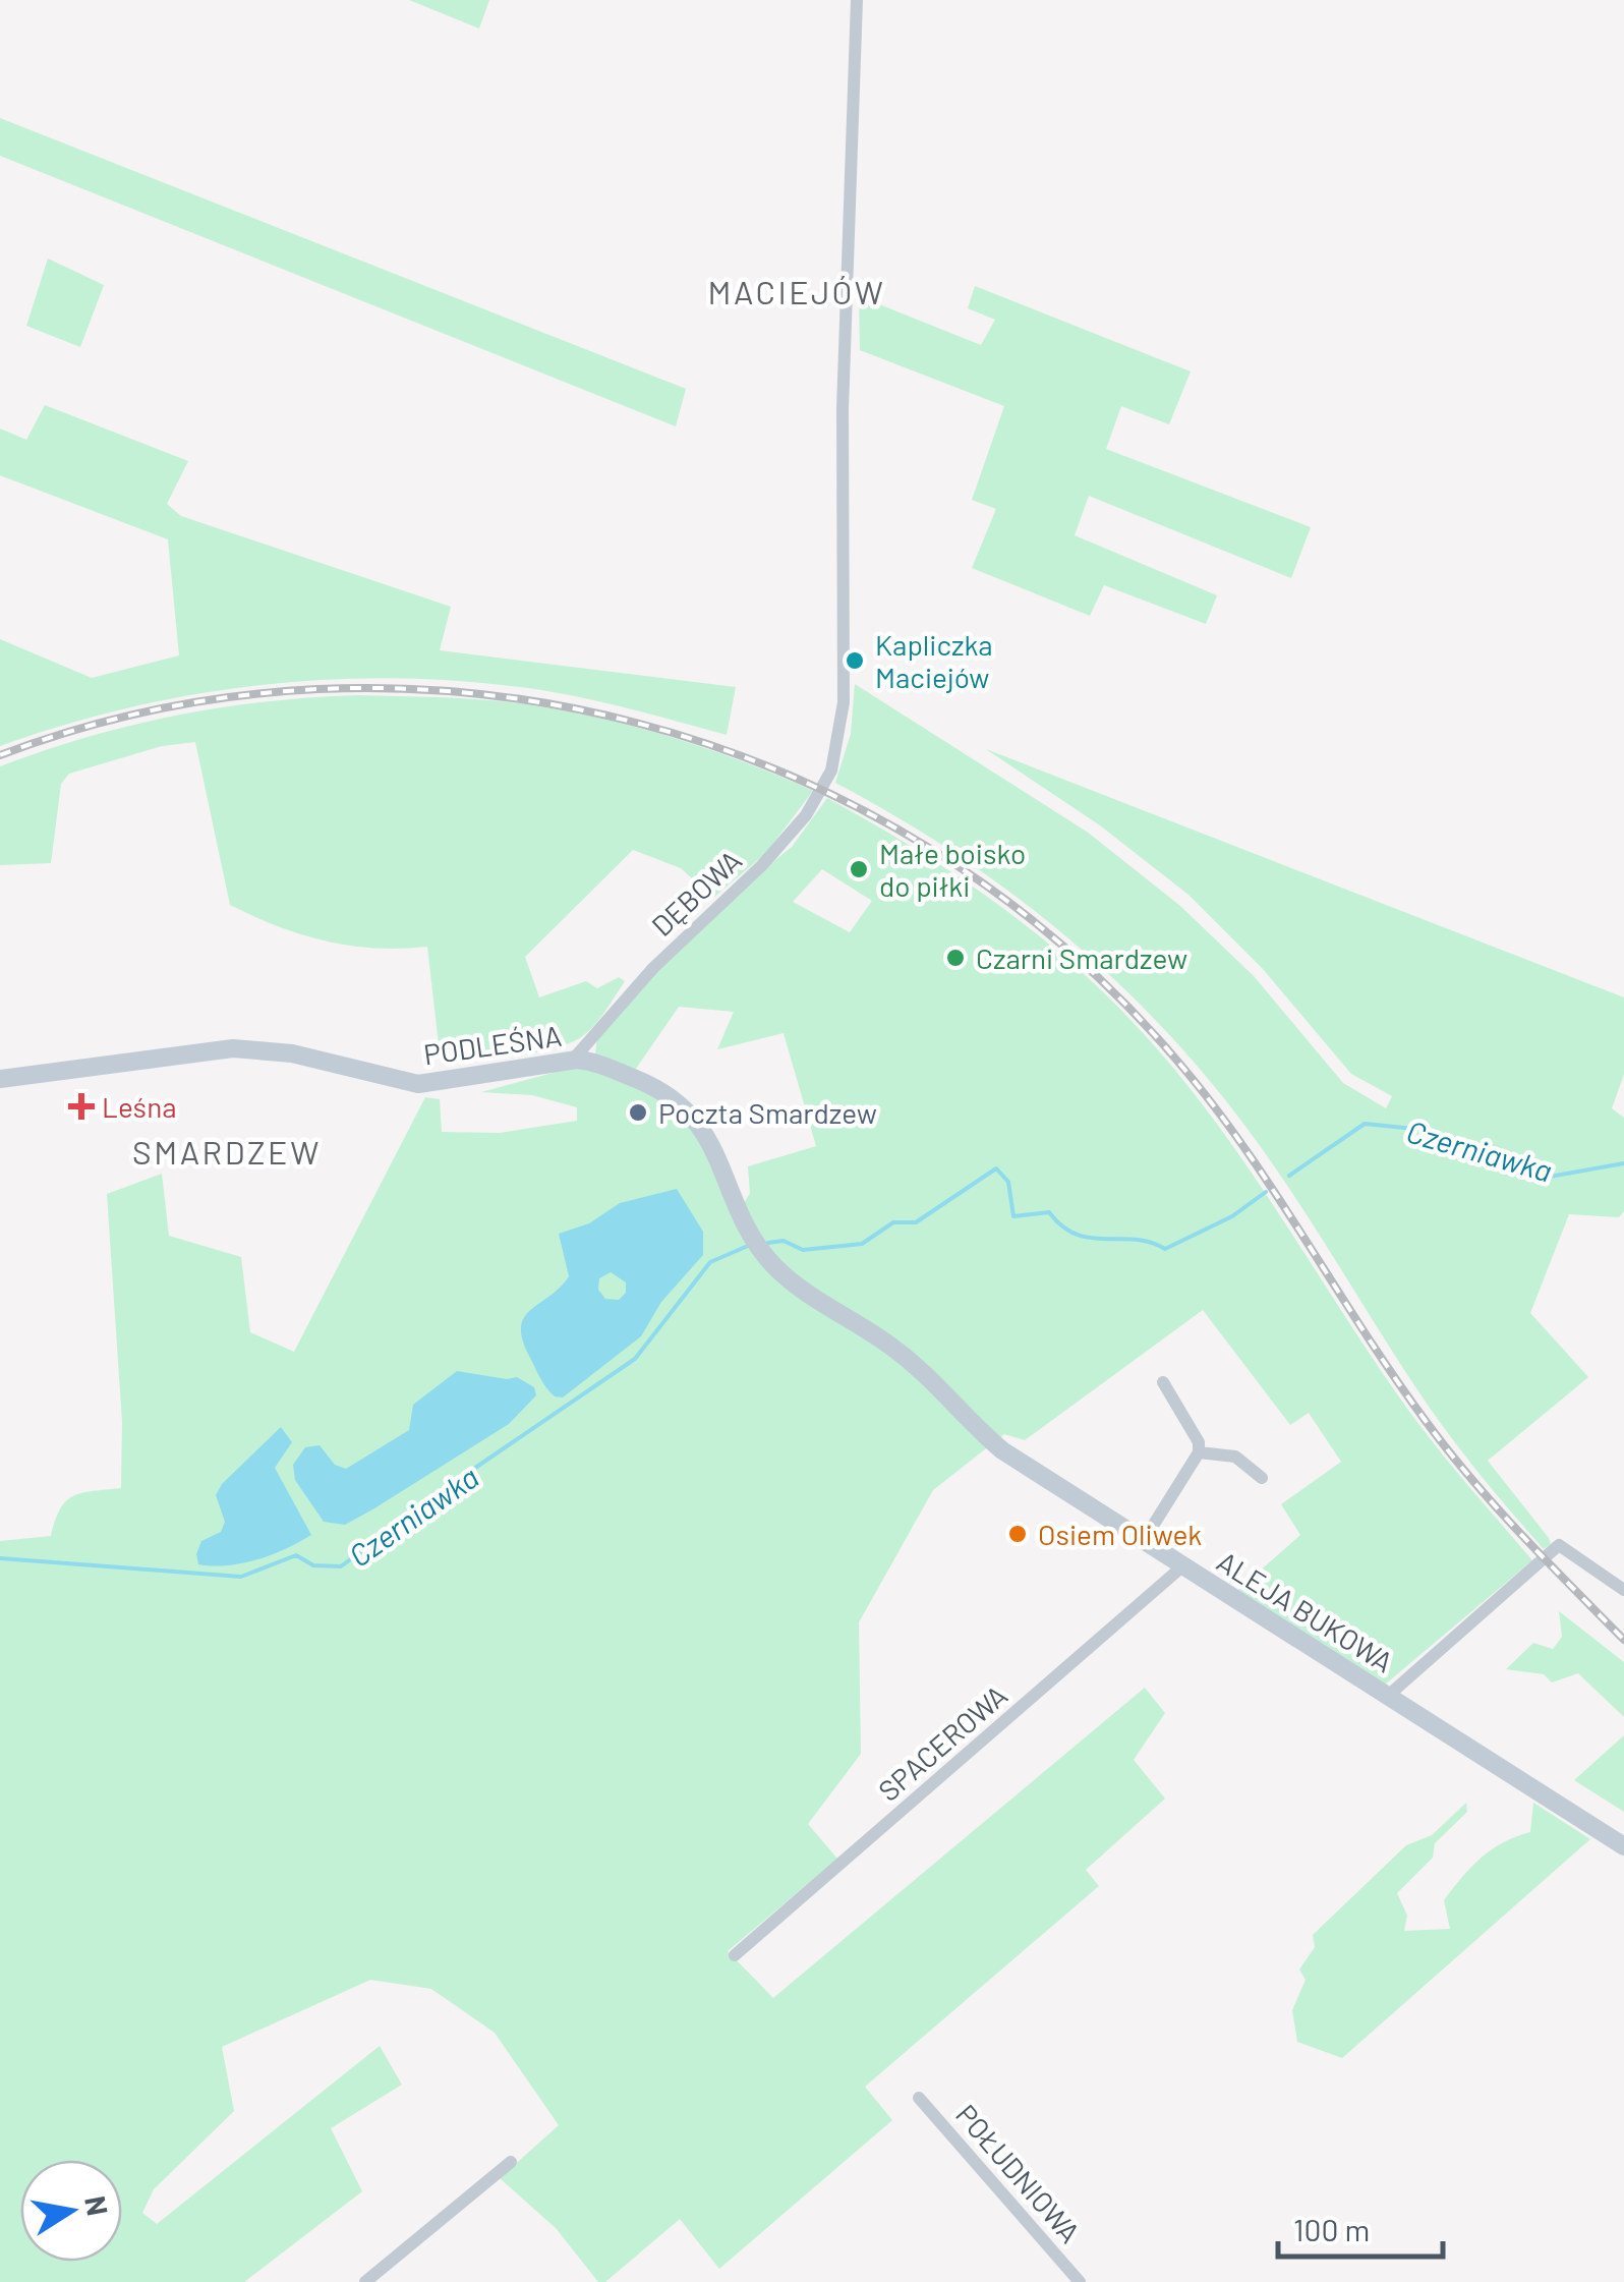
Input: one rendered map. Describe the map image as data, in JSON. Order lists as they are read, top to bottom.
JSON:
{
  "streets": {
    "street": [
      "DĘBOWA",
      "PODLEŚNA",
      "ALEJA BUKOWA",
      "SPACEROWA",
      "POŁUDNIOWA"
    ]
  },
  "crossings": [
    ["DĘBOWA", "PODLEŚNA"],
    ["PODLEŚNA", "ALEJA BUKOWA"],
    ["ALEJA BUKOWA", "SPACEROWA"]
  ],
  "districts": ["MACIEJÓW", "SMARDZEW"],
  "water": ["Czerniawka"],
  "places": {
    "other": [
      "Kapliczka Maciejów",
      "Małe boisko do piłki",
      "Czarni Smardzew",
      "Poczta Smardzew",
      "Osiem Oliwek"
    ],
    "health": ["Leśna"]
  },
  "scale_bar": "100 m",
  "north": "right"
}
